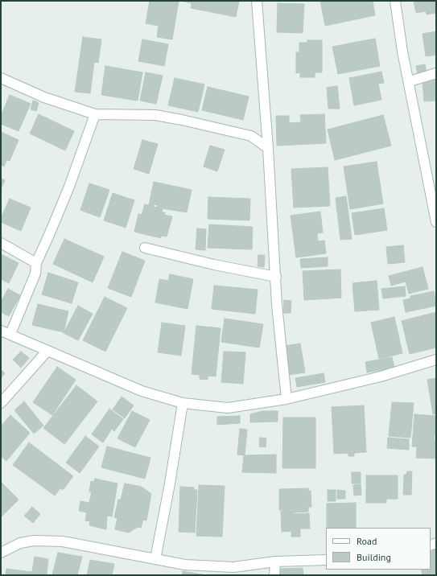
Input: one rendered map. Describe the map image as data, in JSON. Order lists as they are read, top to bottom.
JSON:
{
  "legend": ["Road", "Building"]
}
